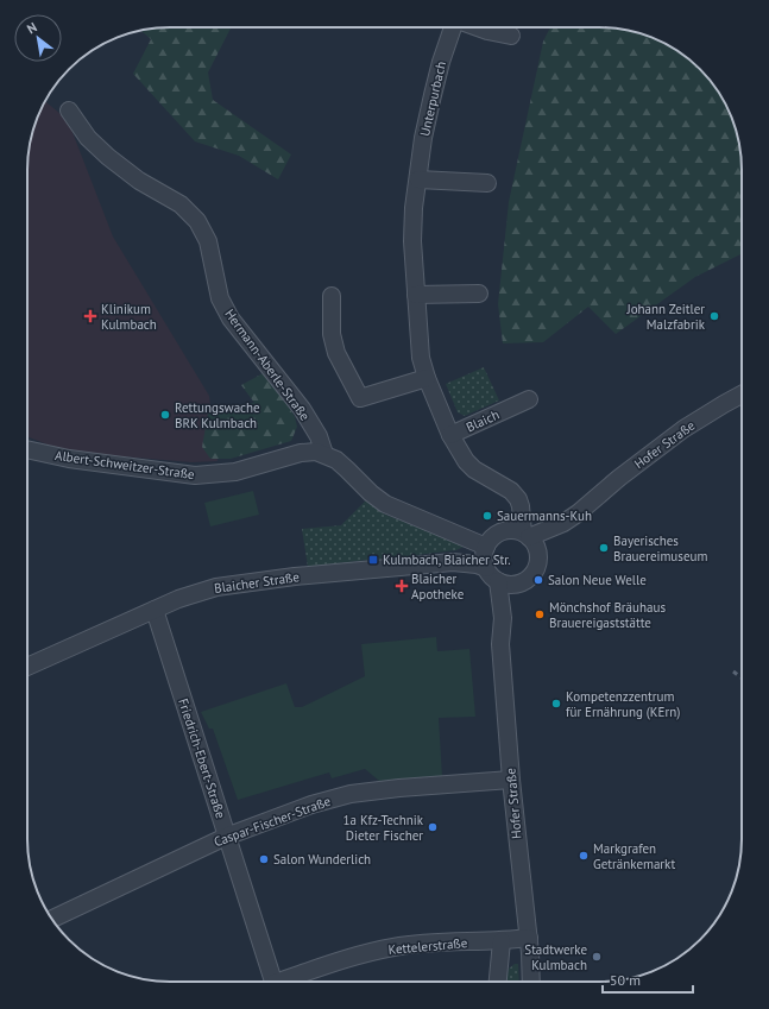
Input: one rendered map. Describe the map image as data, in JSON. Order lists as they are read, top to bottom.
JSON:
{
  "streets": {
    "street": [
      "Unterpurbach",
      "Hermann-Aberle-Straße",
      "Blaich",
      "Hofer Straße",
      "Albert-Schweitzer-Straße",
      "Blaicher Straße",
      "Friedrich-Ebert-Straße",
      "Caspar-Fischer-Straße",
      "Kettelerstraße"
    ]
  },
  "crossings": [
    ["Unterpurbach", "Blaich"],
    ["Hermann-Aberle-Straße", "Albert-Schweitzer-Straße"],
    ["Blaich", "Hofer Straße"],
    ["Blaich", "Blaicher Straße"],
    ["Hofer Straße", "Blaicher Straße"],
    ["Hofer Straße", "Caspar-Fischer-Straße"],
    ["Hofer Straße", "Kettelerstraße"],
    ["Blaicher Straße", "Friedrich-Ebert-Straße"],
    ["Friedrich-Ebert-Straße", "Caspar-Fischer-Straße"]
  ],
  "places": {
    "health": ["Klinikum Kulmbach", "Blaicher Apotheke"],
    "other": [
      "Johann Zeitler Malzfabrik",
      "Rettungswache BRK Kulmbach",
      "Sauermanns-Kuh",
      "Bayerisches Brauereimuseum",
      "Salon Neue Welle",
      "Mönchshof Bräuhaus Brauereigaststätte",
      "Kompetenzzentrum für Ernährung (KErn)",
      "1a Kfz-Technik Dieter Fischer",
      "Markgrafen Getränkemarkt",
      "Salon Wunderlich",
      "Stadtwerke Kulmbach"
    ],
    "transit": ["Kulmbach, Blaicher Str."]
  },
  "scale_bar": "50 m",
  "north": "top left"
}
